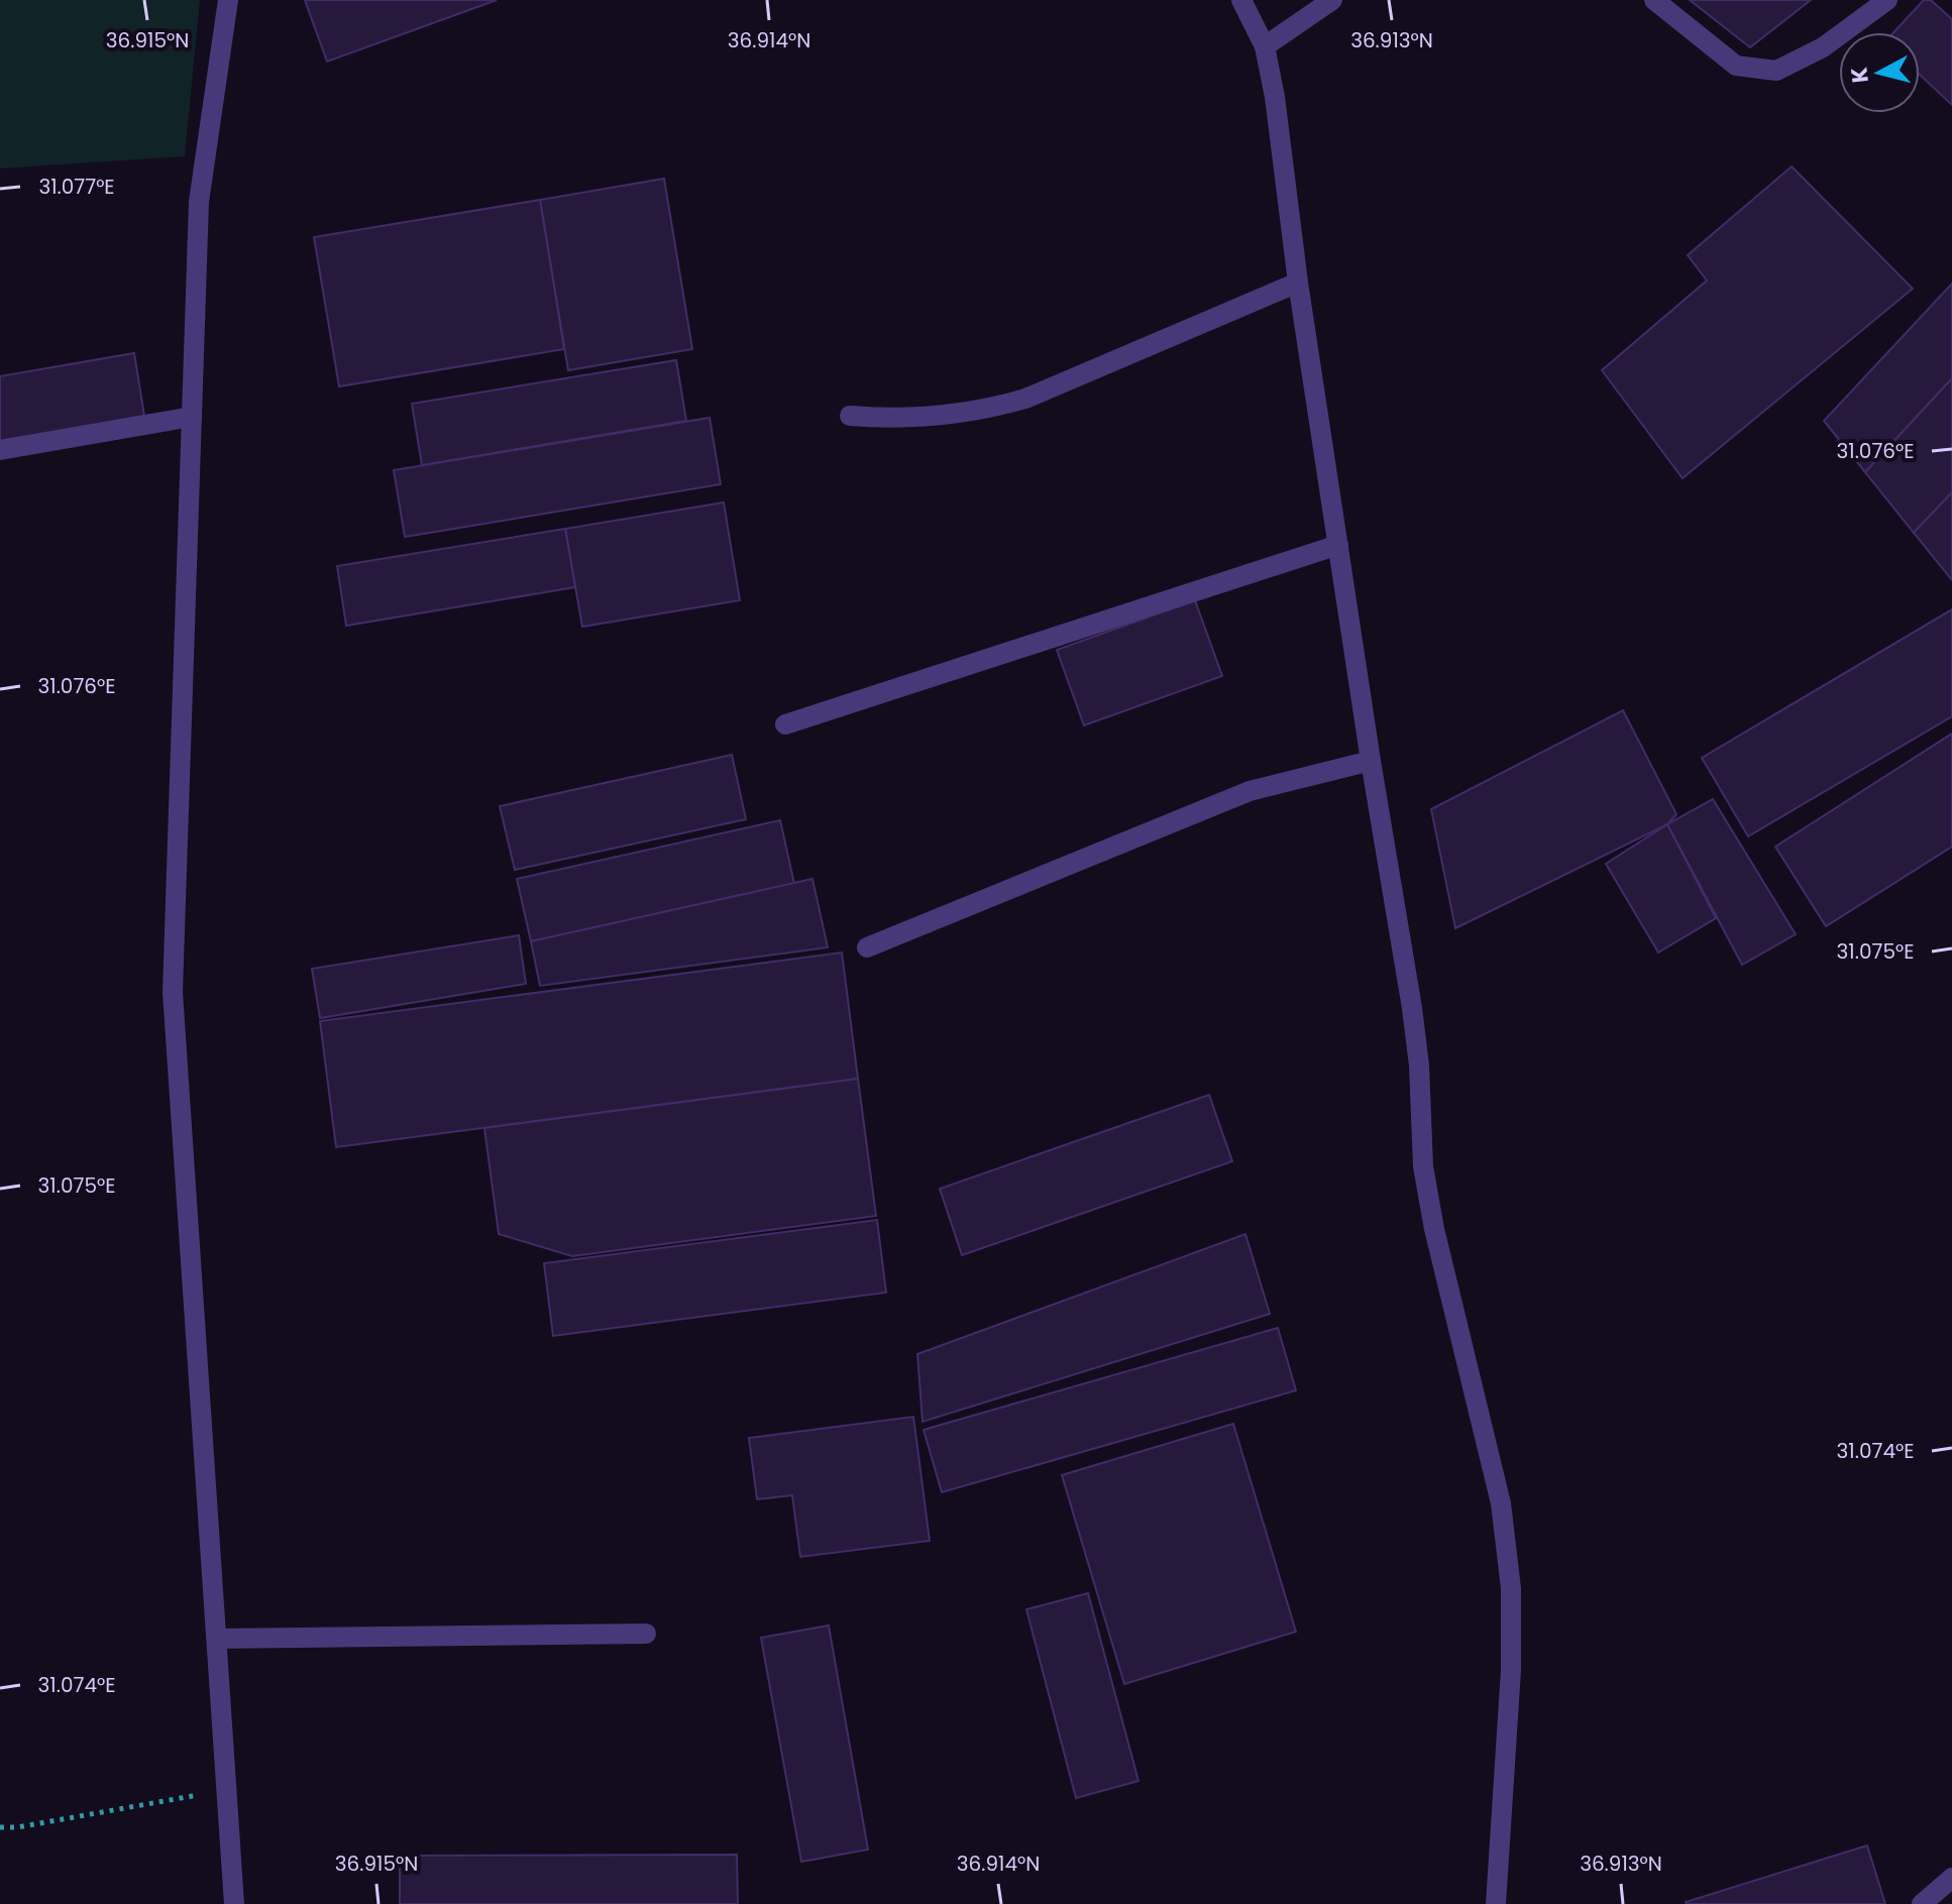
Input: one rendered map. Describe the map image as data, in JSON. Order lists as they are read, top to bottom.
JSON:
{
  "north": "left",
  "coordinates": [
    "36.915°N",
    "36.914°N",
    "36.913°N",
    "31.077°E",
    "31.076°E",
    "31.075°E",
    "31.074°E"
  ]
}
